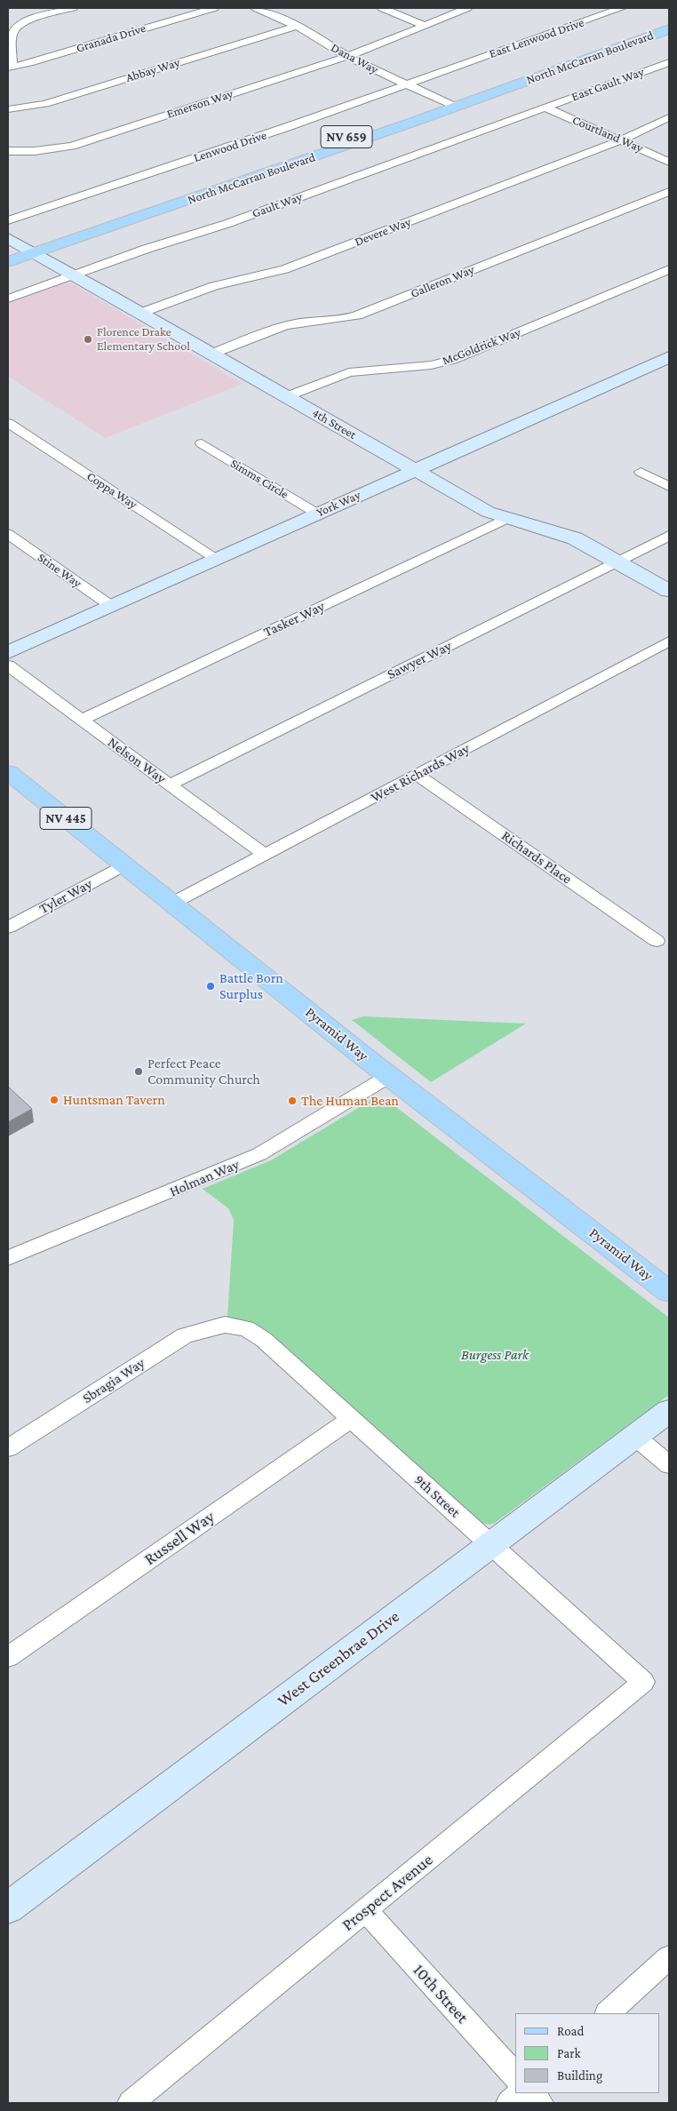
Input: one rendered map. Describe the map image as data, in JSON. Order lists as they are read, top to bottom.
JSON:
{
  "streets": {
    "main road": [
      "North McCarran Boulevard",
      "NV 659",
      "NV 445",
      "Pyramid Way"
    ],
    "street": [
      "Granada Drive",
      "East Lenwood Drive",
      "Dana Way",
      "Abbay Way",
      "East Gault Way",
      "Emerson Way",
      "Courtland Way",
      "Lenwood Drive",
      "Gault Way",
      "Devere Way",
      "Galleron Way",
      "McGoldrick Way",
      "4th Street",
      "Simms Circle",
      "Coppa Way",
      "York Way",
      "Stine Way",
      "Tasker Way",
      "Sawyer Way",
      "Nelson Way",
      "West Richards Way",
      "Richards Place",
      "Tyler Way",
      "Holman Way",
      "Sbragia Way",
      "9th Street",
      "Russell Way",
      "West Greenbrae Drive",
      "Prospect Avenue",
      "10th Street"
    ]
  },
  "crossings": [
    ["East Lenwood Drive", "Lenwood Drive"],
    ["North McCarran Boulevard", "Dana Way"],
    ["North McCarran Boulevard", "4th Street"],
    ["Dana Way", "Abbay Way"],
    ["Dana Way", "Emerson Way"],
    ["Dana Way", "Lenwood Drive"],
    ["East Gault Way", "Courtland Way"],
    ["East Gault Way", "Gault Way"],
    ["Courtland Way", "Gault Way"],
    ["Courtland Way", "Devere Way"],
    ["Gault Way", "4th Street"],
    ["Devere Way", "4th Street"],
    ["Galleron Way", "4th Street"],
    ["McGoldrick Way", "4th Street"],
    ["4th Street", "York Way"],
    ["4th Street", "Tasker Way"],
    ["4th Street", "Sawyer Way"],
    ["Simms Circle", "York Way"],
    ["Coppa Way", "York Way"],
    ["York Way", "Stine Way"],
    ["Tasker Way", "Nelson Way"],
    ["Sawyer Way", "Nelson Way"],
    ["Nelson Way", "West Richards Way"],
    ["West Richards Way", "Richards Place"],
    ["West Richards Way", "Pyramid Way"],
    ["Tyler Way", "Pyramid Way"],
    ["Pyramid Way", "Holman Way"],
    ["Sbragia Way", "9th Street"],
    ["9th Street", "Russell Way"],
    ["9th Street", "West Greenbrae Drive"],
    ["9th Street", "Prospect Avenue"],
    ["Prospect Avenue", "10th Street"]
  ],
  "parks": ["Burgess Park"],
  "places": [
    "Florence Drake Elementary School",
    "Battle Born Surplus",
    "Perfect Peace Community Church",
    "Huntsman Tavern",
    "The Human Bean"
  ],
  "legend": ["Road", "Park", "Building"]
}
